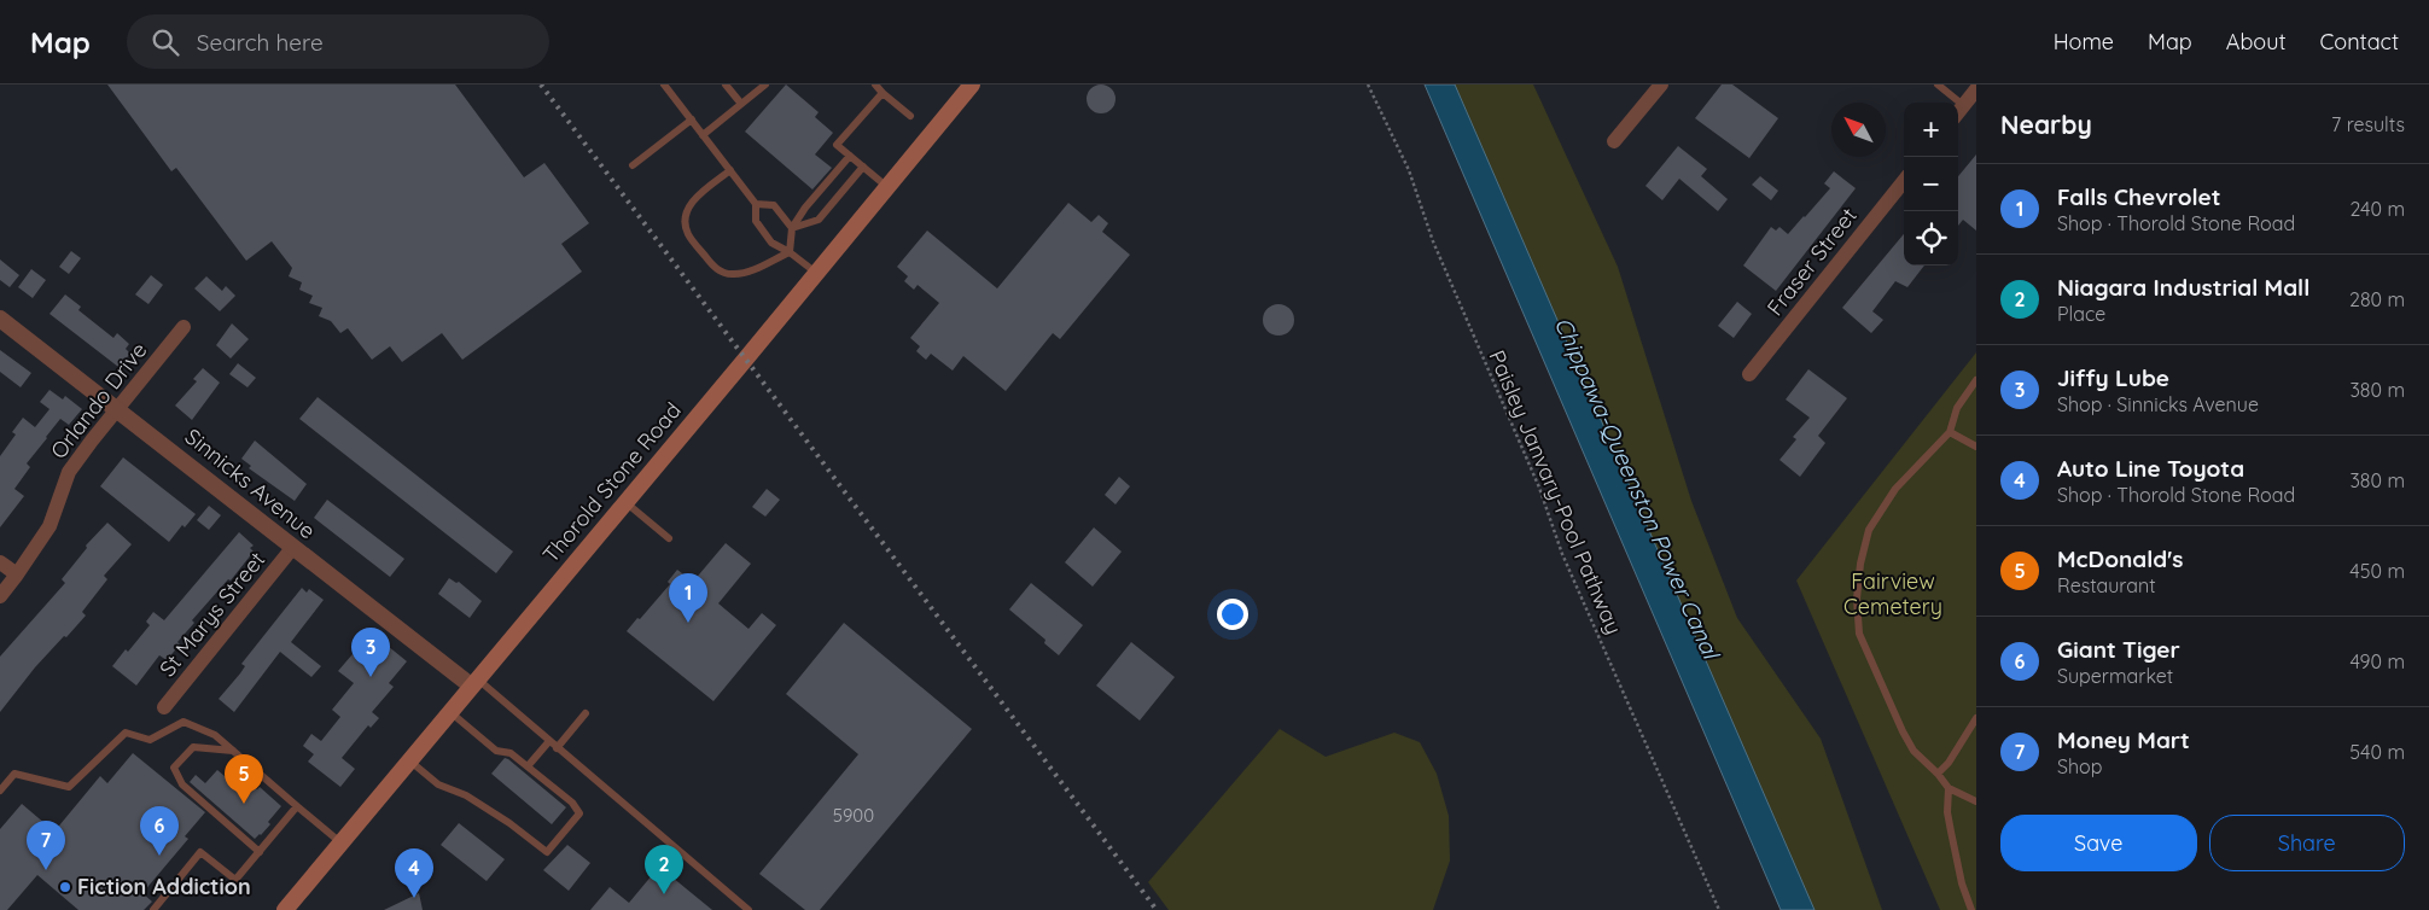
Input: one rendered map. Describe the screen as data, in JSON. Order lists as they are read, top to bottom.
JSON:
{
  "streets": {
    "main road": ["Thorold Stone Road"],
    "street": [
      "Fraser Street",
      "Orlando Drive",
      "Sinnicks Avenue",
      "St Marys Street"
    ],
    "path": ["Paisley Janvary-Pool Pathway"]
  },
  "crossings": [
    ["Orlando Drive", "Sinnicks Avenue"],
    ["Thorold Stone Road", "Sinnicks Avenue"],
    ["Sinnicks Avenue", "St Marys Street"]
  ],
  "water": ["Chippawa-Queenston Power Canal"],
  "parks": ["Fairview Cemetery"],
  "places": ["Fiction Addiction"],
  "house_numbers": ["5900"],
  "north": "top left",
  "page": {
    "header": "Map",
    "search": "Search here",
    "nav": [
      "Home",
      "Map",
      "About",
      "Contact"
    ],
    "heading": ["Nearby", "7 results"],
    "map_buttons": ["+", "−"],
    "list": [
      {
        "mark": "1",
        "name": "Falls Chevrolet",
        "note": "Shop · Thorold Stone Road",
        "value": "240 m"
      },
      {
        "mark": "2",
        "name": "Niagara Industrial Mall",
        "note": "Place",
        "value": "280 m"
      },
      {
        "mark": "3",
        "name": "Jiffy Lube",
        "note": "Shop · Sinnicks Avenue",
        "value": "380 m"
      },
      {
        "mark": "4",
        "name": "Auto Line Toyota",
        "note": "Shop · Thorold Stone Road",
        "value": "380 m"
      },
      {
        "mark": "5",
        "name": "McDonald's",
        "note": "Restaurant",
        "value": "450 m"
      },
      {
        "mark": "6",
        "name": "Giant Tiger",
        "note": "Supermarket",
        "value": "490 m"
      },
      {
        "mark": "7",
        "name": "Money Mart",
        "note": "Shop",
        "value": "540 m"
      }
    ],
    "pins": [
      "1",
      "3",
      "5",
      "6",
      "7",
      "2",
      "4"
    ],
    "buttons": ["Save", "Share"]
  }
}
